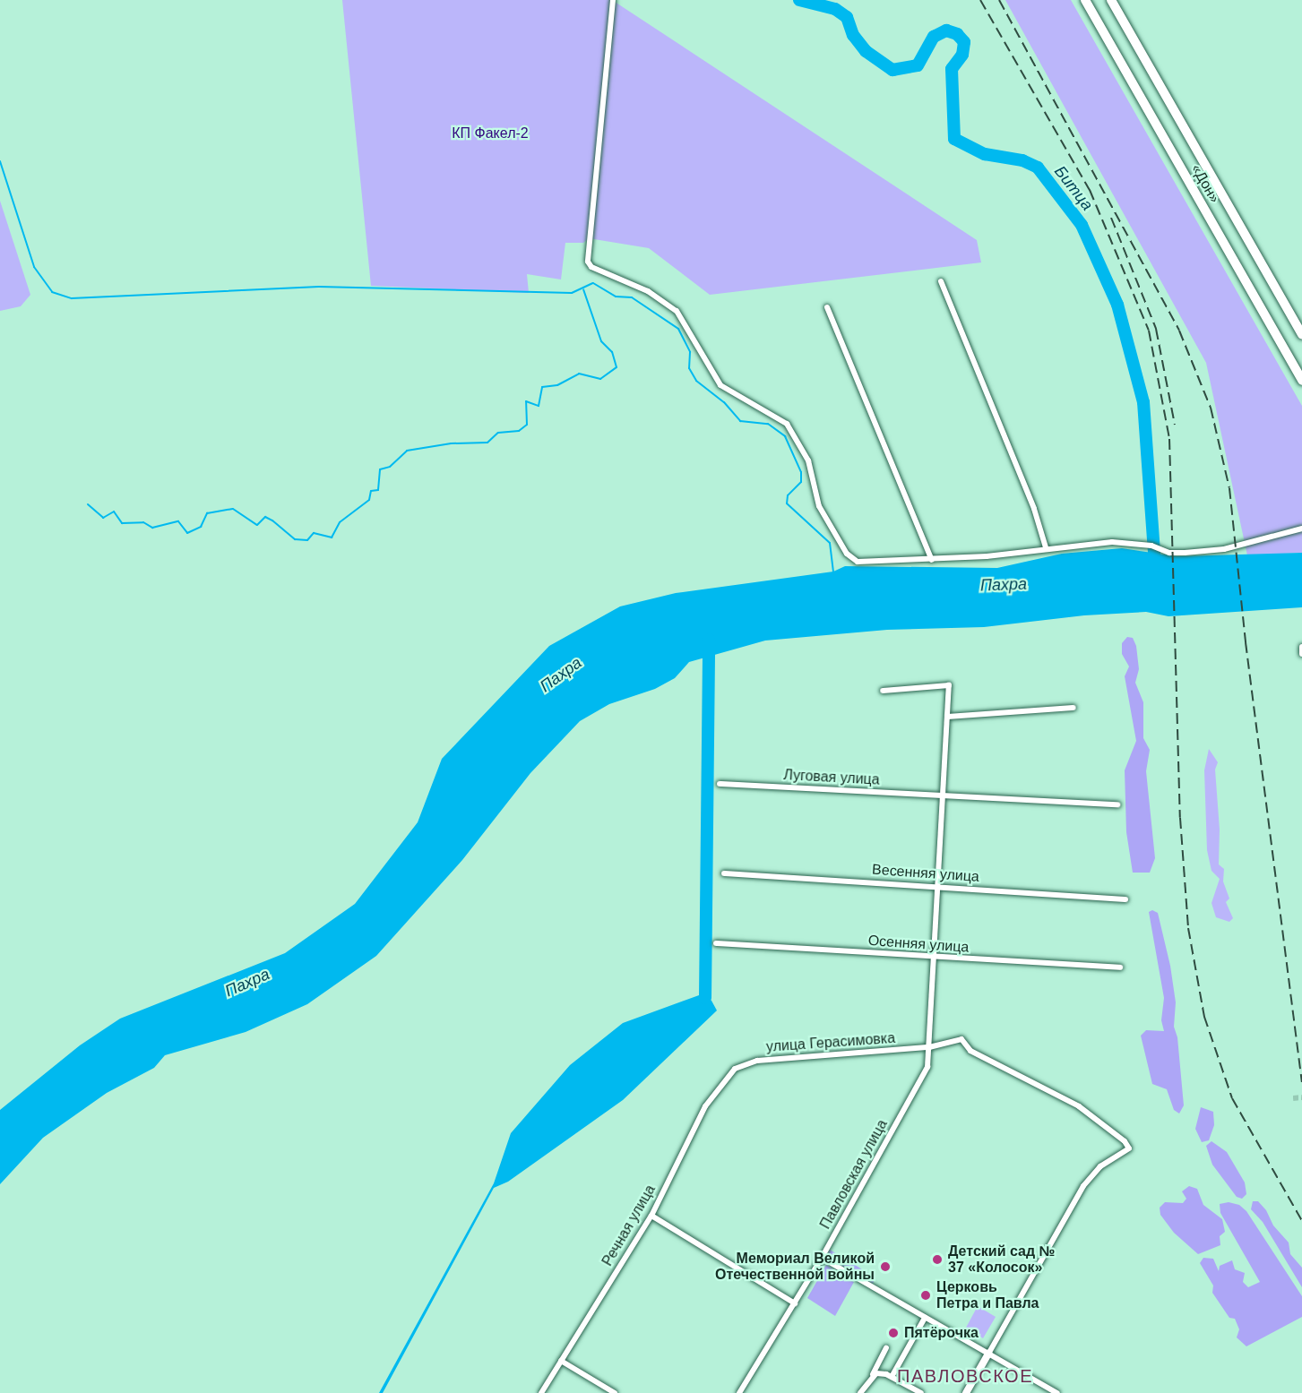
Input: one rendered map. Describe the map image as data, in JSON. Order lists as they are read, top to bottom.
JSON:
{
  "streets": {
    "highway": ["«Дон»"],
    "street": [
      "Луговая улица",
      "Весенняя улица",
      "Осенняя улица",
      "улица Герасимовка",
      "Павловская улица",
      "Речная улица"
    ]
  },
  "crossings": [
    ["улица Герасимовка", "Павловская улица"],
    ["улица Герасимовка", "Речная улица"]
  ],
  "districts": ["ПАВЛОВСКОЕ"],
  "water": ["Битца", "Пахра"],
  "parks": ["КП Факел-2"],
  "places": [
    "Детский сад № 37 «Колосок»",
    "Мемориал Великой Отечественной войны",
    "Церковь Петра и Павла",
    "Пятёрочка"
  ]
}
